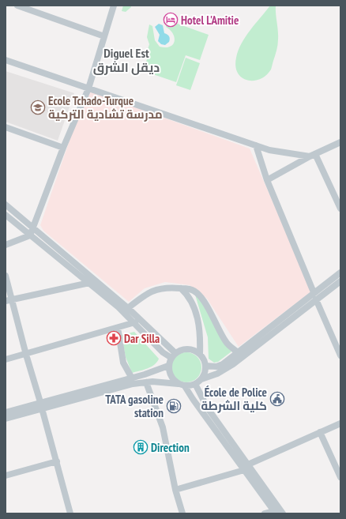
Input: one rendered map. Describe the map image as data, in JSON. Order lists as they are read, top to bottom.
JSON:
{
  "districts": ["Diguel Est ديقل الشرق"],
  "places": {
    "hotel": ["Hotel L'Amitie"],
    "school or university": ["Ecole Tchado-Turque مدرسة تشادية التركية"],
    "pharmacy": ["Dar Silla"],
    "public building": ["École de Police كلية الشرطة"],
    "fuel station": ["TATA gasoline station"],
    "building": ["Direction"]
  }
}
